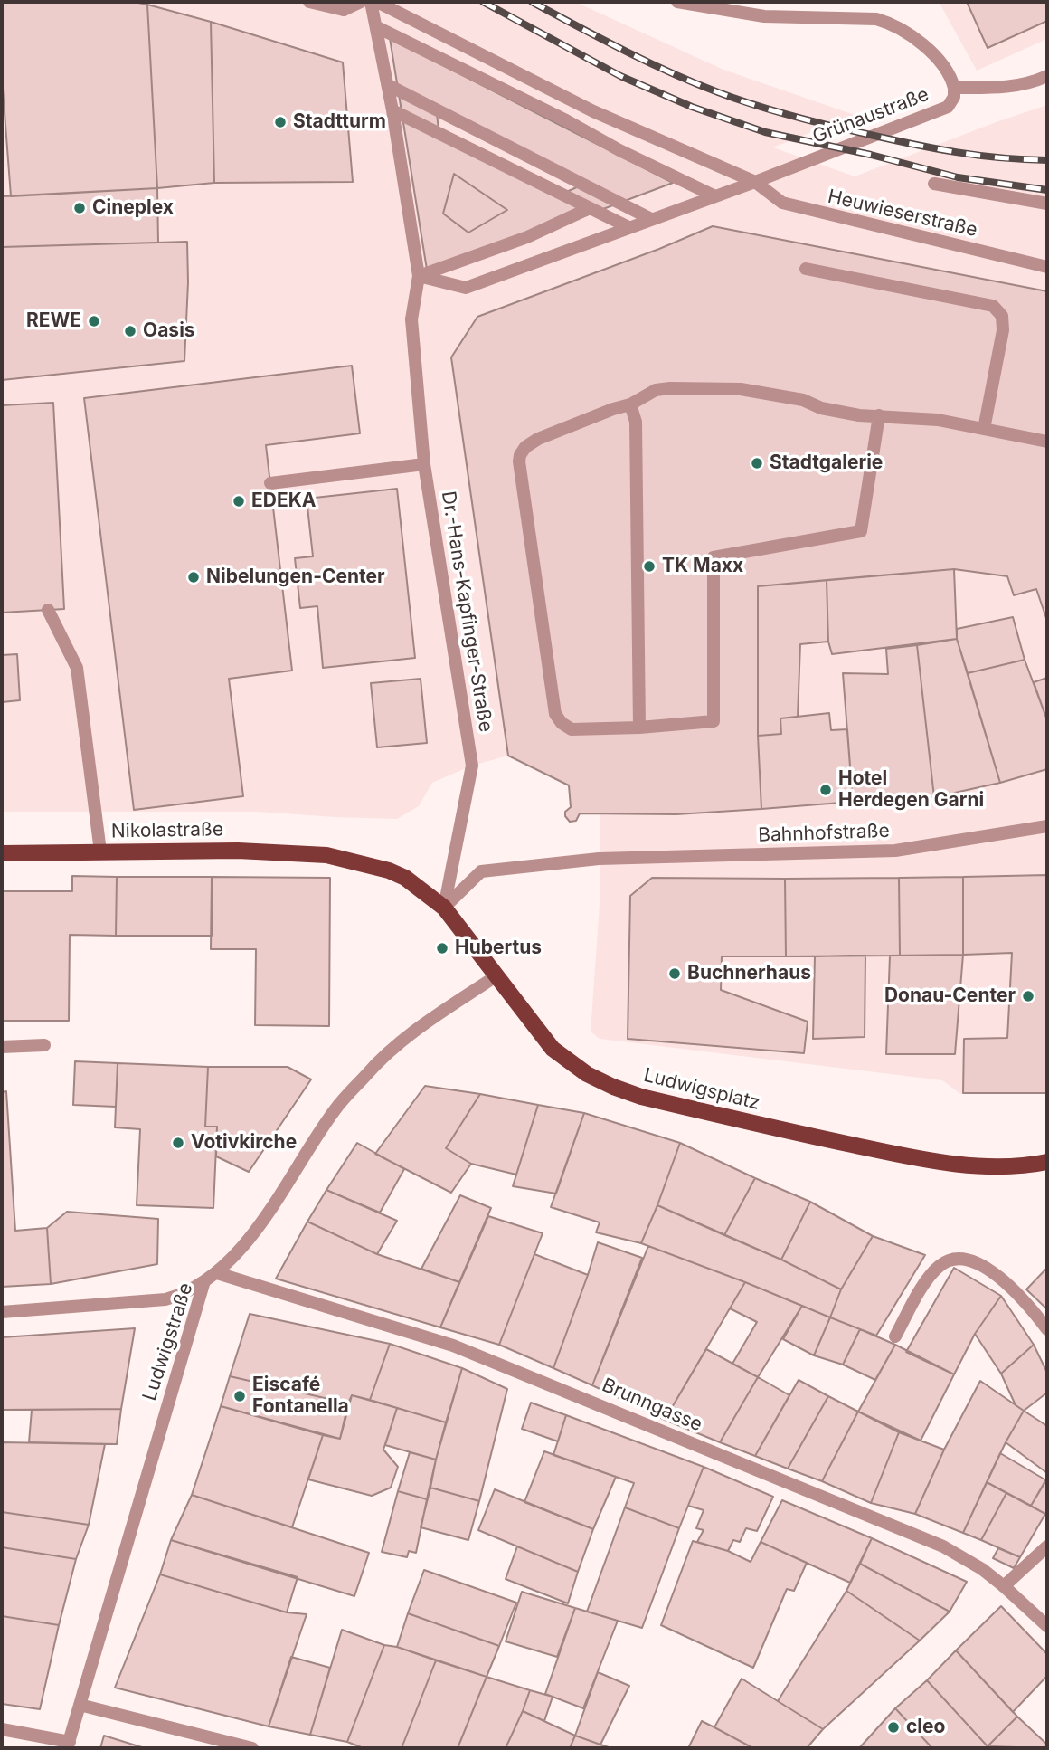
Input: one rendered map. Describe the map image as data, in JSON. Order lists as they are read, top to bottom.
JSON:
{
  "streets": {
    "main road": ["Nikolastraße", "Ludwigsplatz"],
    "street": [
      "Grünaustraße",
      "Heuwieserstraße",
      "Dr.-Hans-Kapfinger-Straße",
      "Bahnhofstraße",
      "Ludwigstraße",
      "Brunngasse"
    ]
  },
  "crossings": [
    ["Grünaustraße", "Heuwieserstraße"],
    ["Grünaustraße", "Dr.-Hans-Kapfinger-Straße"],
    ["Dr.-Hans-Kapfinger-Straße", "Bahnhofstraße"],
    ["Dr.-Hans-Kapfinger-Straße", "Ludwigsplatz"],
    ["Nikolastraße", "Ludwigsplatz"],
    ["Bahnhofstraße", "Ludwigsplatz"],
    ["Ludwigsplatz", "Ludwigstraße"],
    ["Ludwigstraße", "Brunngasse"]
  ],
  "places": [
    "Stadtturm",
    "Cineplex",
    "REWE",
    "Oasis",
    "Stadtgalerie",
    "EDEKA",
    "TK Maxx",
    "Nibelungen-Center",
    "Hotel Herdegen Garni",
    "Hubertus",
    "Buchnerhaus",
    "Donau-Center",
    "Votivkirche",
    "Eiscafé Fontanella",
    "cleo"
  ]
}
